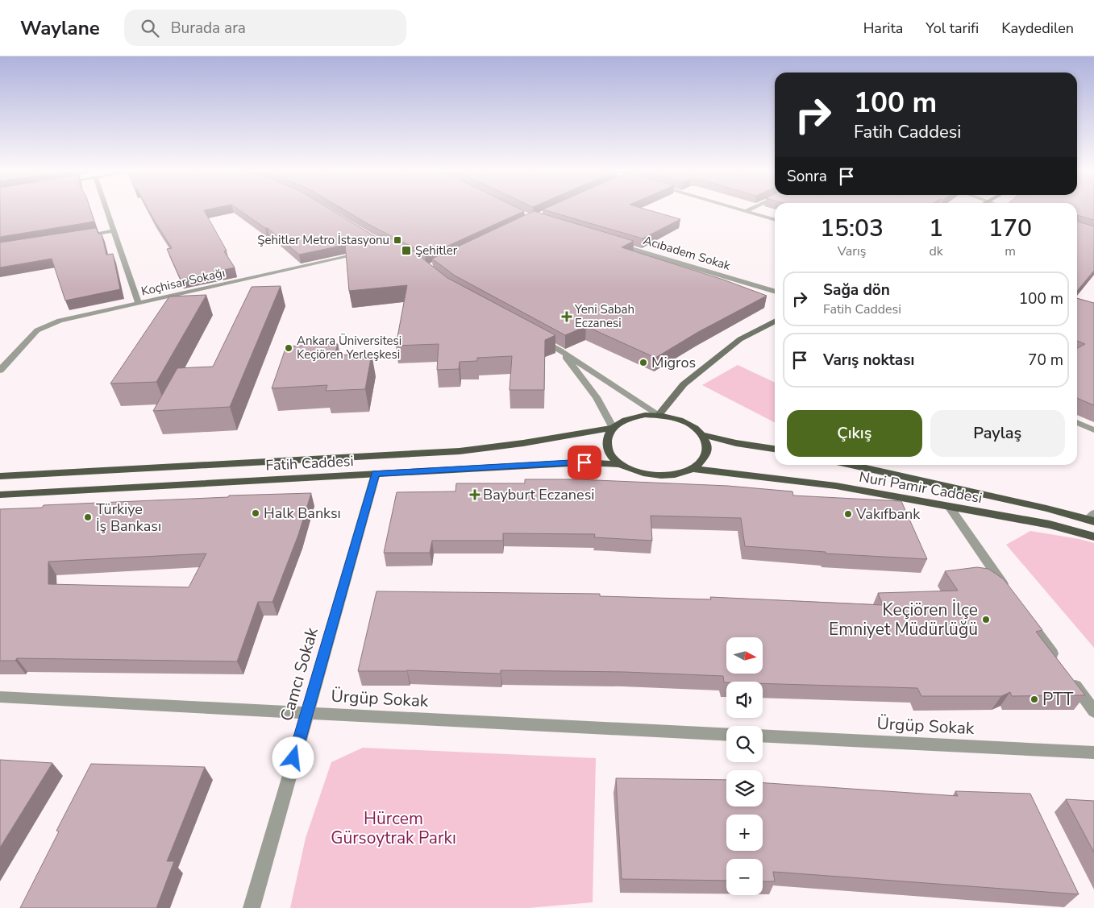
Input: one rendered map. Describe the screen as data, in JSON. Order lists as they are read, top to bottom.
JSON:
{
  "streets": {
    "main road": ["Fatih Caddesi", "Nuri Pamir Caddesi"],
    "street": [
      "Acıbadem Sokak",
      "Koçhisar Sokağı",
      "Camcı Sokak",
      "Ürgüp Sokak"
    ]
  },
  "crossings": [
    ["Fatih Caddesi", "Nuri Pamir Caddesi"],
    ["Fatih Caddesi", "Camcı Sokak"],
    ["Camcı Sokak", "Ürgüp Sokak"]
  ],
  "parks": ["Hürcem Gürsoytrak Parkı"],
  "places": {
    "transit": ["Şehitler Metro İstasyonu", "Şehitler"],
    "health": ["Yeni Sabah Eczanesi", "Bayburt Eczanesi"],
    "other": [
      "Ankara Üniversitesi Keçiören Yerleşkesi",
      "Migros",
      "Halk Banksı",
      "Vakıfbank",
      "Türkiye İş Bankası",
      "Keçiören İlçe Emniyet Müdürlüğü",
      "PTT"
    ]
  },
  "north": "right",
  "page": {
    "header": "Waylane",
    "search": "Burada ara",
    "nav": ["Harita", "Yol tarifi", "Kaydedilen"],
    "turn": ["100 m", "Fatih Caddesi"],
    "then": "Sonra",
    "eta": [
      "15:03",
      "Varış",
      "1",
      "dk",
      "170",
      "m"
    ],
    "list": [
      {
        "name": "Sağa dön",
        "note": "Fatih Caddesi",
        "value": "100 m"
      },
      {
        "name": "Varış noktası",
        "value": "70 m"
      }
    ],
    "buttons": ["Çıkış", "Paylaş"],
    "map_buttons": ["+", "−"]
  }
}
